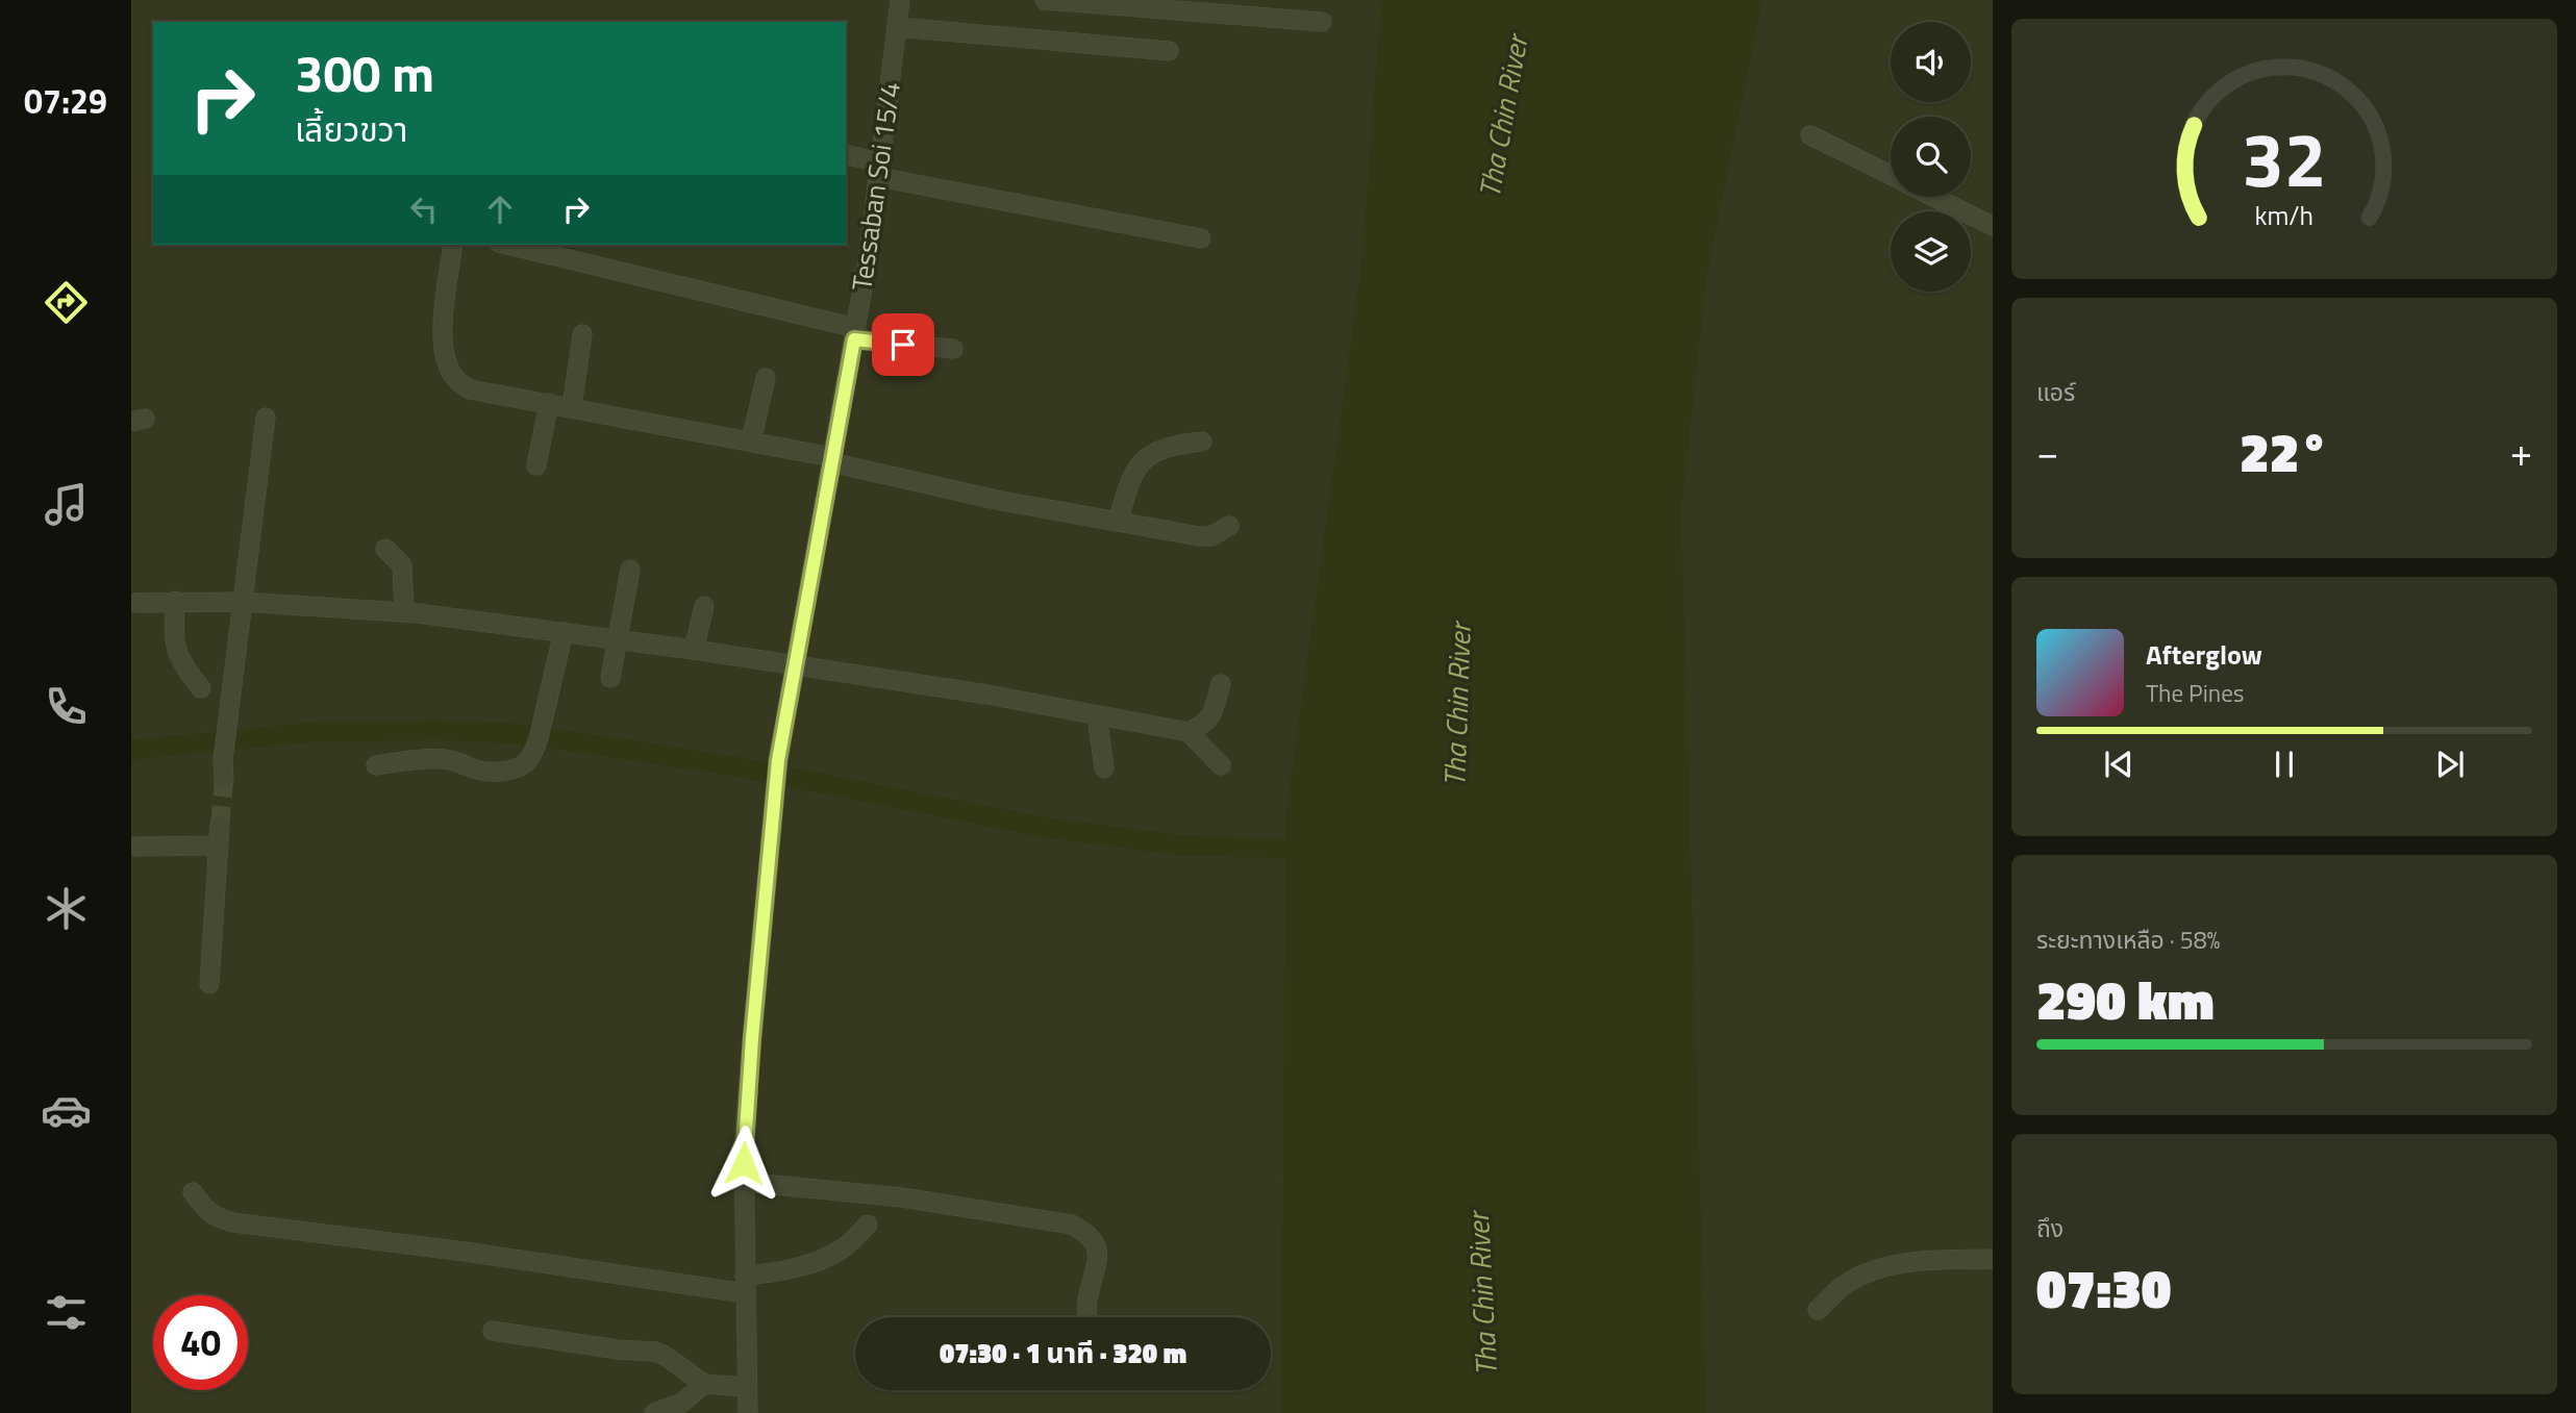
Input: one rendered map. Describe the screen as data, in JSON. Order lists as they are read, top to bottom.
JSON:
{
  "streets": {
    "street": ["Tessaban Soi 15/4"]
  },
  "water": ["Tha Chin River"],
  "page": {
    "tabs": "07:29",
    "turn": ["300 m", "เลี้ยวขวา"],
    "tile": [
      "แอร์",
      ["ระยะทางเหลือ · 58%", "290 km"],
      ["ถึง", "07:30"]
    ],
    "heat": ["−", "22°", "+"],
    "song": ["Afterglow", "The Pines"],
    "limit": "40",
    "trip": "07:30 · 1 นาที · 320 m",
    "gauge": ["32", "km/h"]
  }
}
